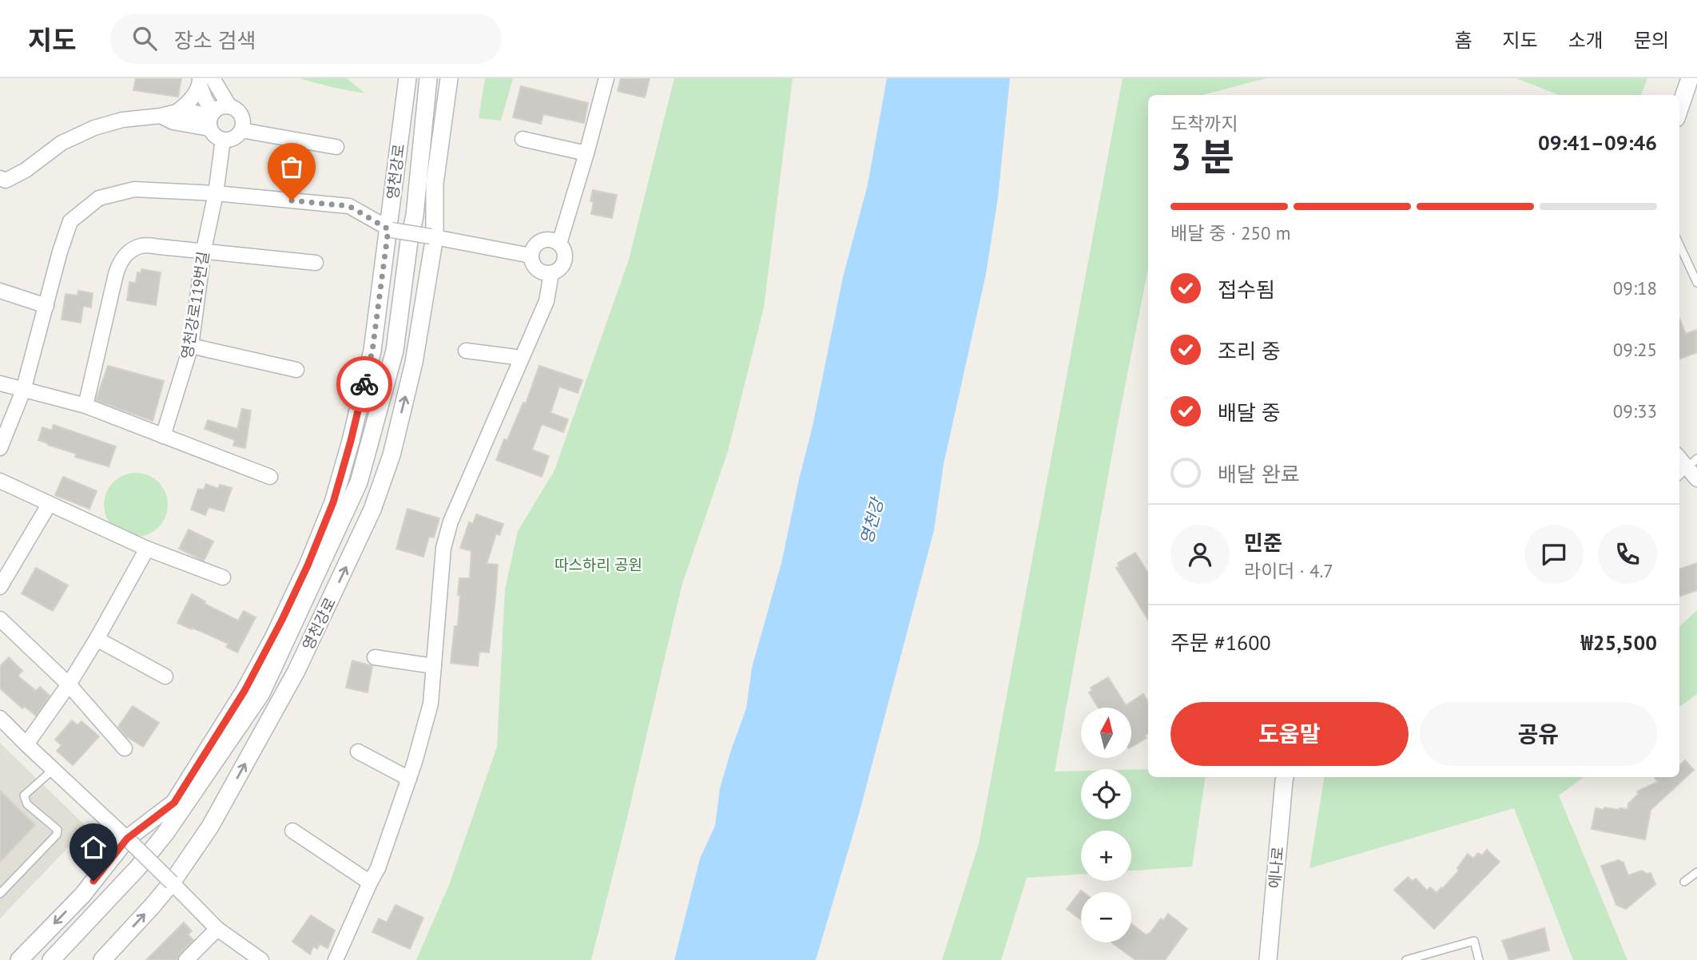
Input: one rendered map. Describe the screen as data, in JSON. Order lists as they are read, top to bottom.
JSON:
{
  "streets": {
    "street": ["영천강로", "영천강로119번길", "에나로"]
  },
  "water": ["영천강"],
  "parks": ["따스하리 공원"],
  "north": "top",
  "page": {
    "header": "지도",
    "search": "장소 검색",
    "nav": [
      "홈",
      "지도",
      "소개",
      "문의"
    ],
    "heading": ["3 분", "도착까지", "09:41–09:46"],
    "panel": [
      "민준",
      "라이더 · 4.7",
      "주문 #1600",
      "₩25,500"
    ],
    "bar": "배달 중 · 250 m",
    "list": [
      ["접수됨", "09:18"],
      ["조리 중", "09:25"],
      ["배달 중", "09:33"],
      "배달 완료"
    ],
    "buttons": ["도움말", "공유"],
    "map_buttons": ["+", "−"]
  }
}
